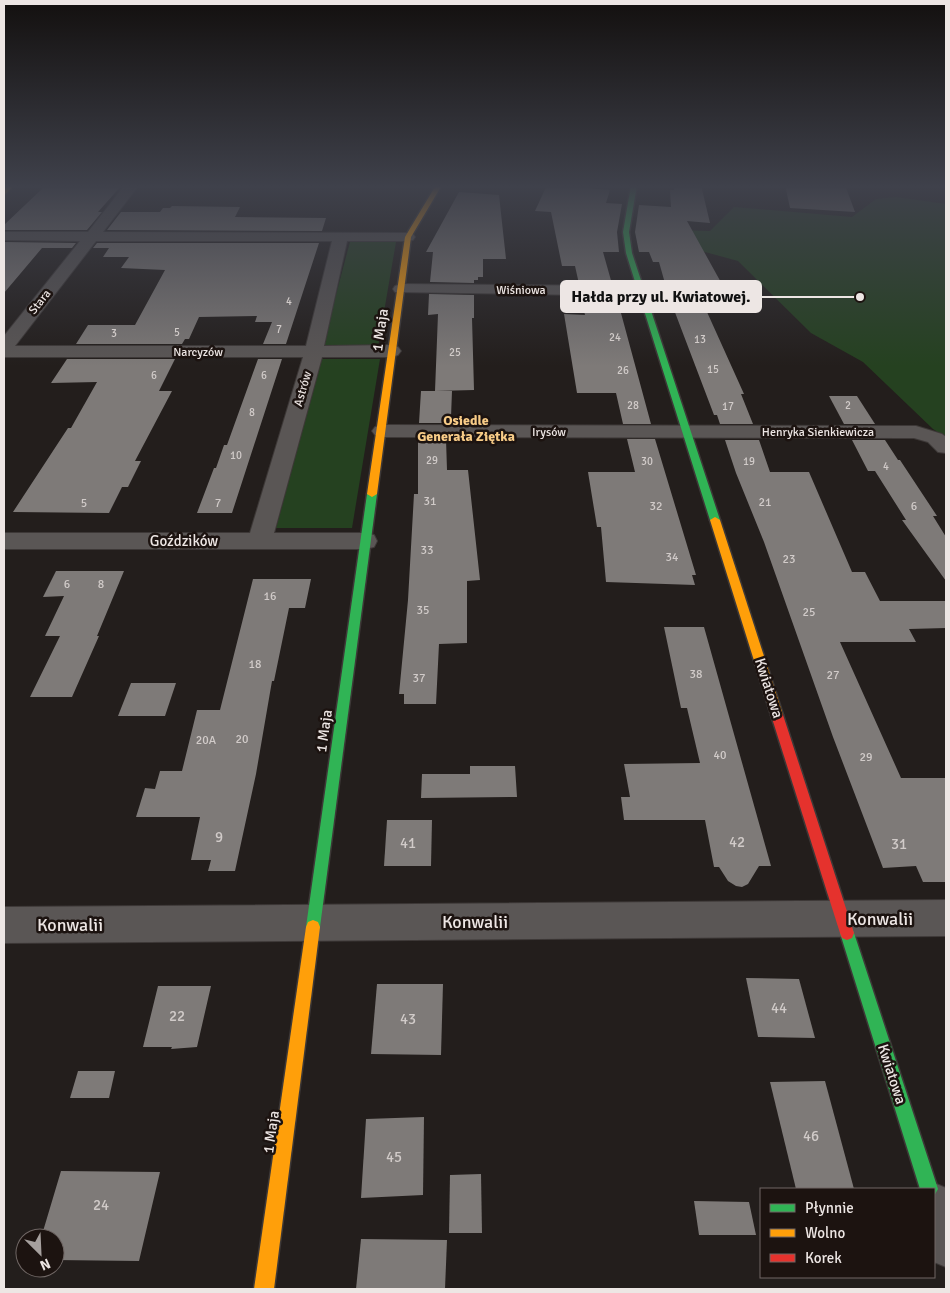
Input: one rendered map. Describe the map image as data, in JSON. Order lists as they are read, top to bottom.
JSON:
{
  "streets": {
    "street": [
      "Wiśniowa",
      "Stara",
      "1 Maja",
      "Narcyzów",
      "Astrów",
      "Irysów",
      "Henryka Sienkiewicza",
      "Goździków",
      "Kwiatowa",
      "Konwalii"
    ]
  },
  "crossings": [
    ["Wiśniowa", "1 Maja"],
    ["Wiśniowa", "Kwiatowa"],
    ["1 Maja", "Narcyzów"],
    ["1 Maja", "Irysów"],
    ["1 Maja", "Goździków"],
    ["1 Maja", "Konwalii"],
    ["Narcyzów", "Astrów"],
    ["Astrów", "Goździków"],
    ["Irysów", "Henryka Sienkiewicza"],
    ["Irysów", "Kwiatowa"],
    ["Henryka Sienkiewicza", "Kwiatowa"],
    ["Kwiatowa", "Konwalii"]
  ],
  "districts": ["Osiedle Generała Ziętka"],
  "places": ["Hałda przy ul. Kwiatowej."],
  "house_numbers": [
    "4",
    "7",
    "5",
    "3",
    "24",
    "13",
    "25",
    "15",
    "26",
    "6",
    "6",
    "28",
    "2",
    "17",
    "8",
    "10",
    "29",
    "30",
    "19",
    "4",
    "31",
    "21",
    "5",
    "7",
    "32",
    "6",
    "33",
    "34",
    "23",
    "6",
    "8",
    "16",
    "35",
    "25",
    "18",
    "38",
    "27",
    "37",
    "20",
    "20A",
    "40",
    "29",
    "9",
    "42",
    "41",
    "31",
    "44",
    "22",
    "43",
    "46",
    "45",
    "24"
  ],
  "legend": ["Płynnie", "Wolno", "Korek"],
  "north": "bottom right"
}
